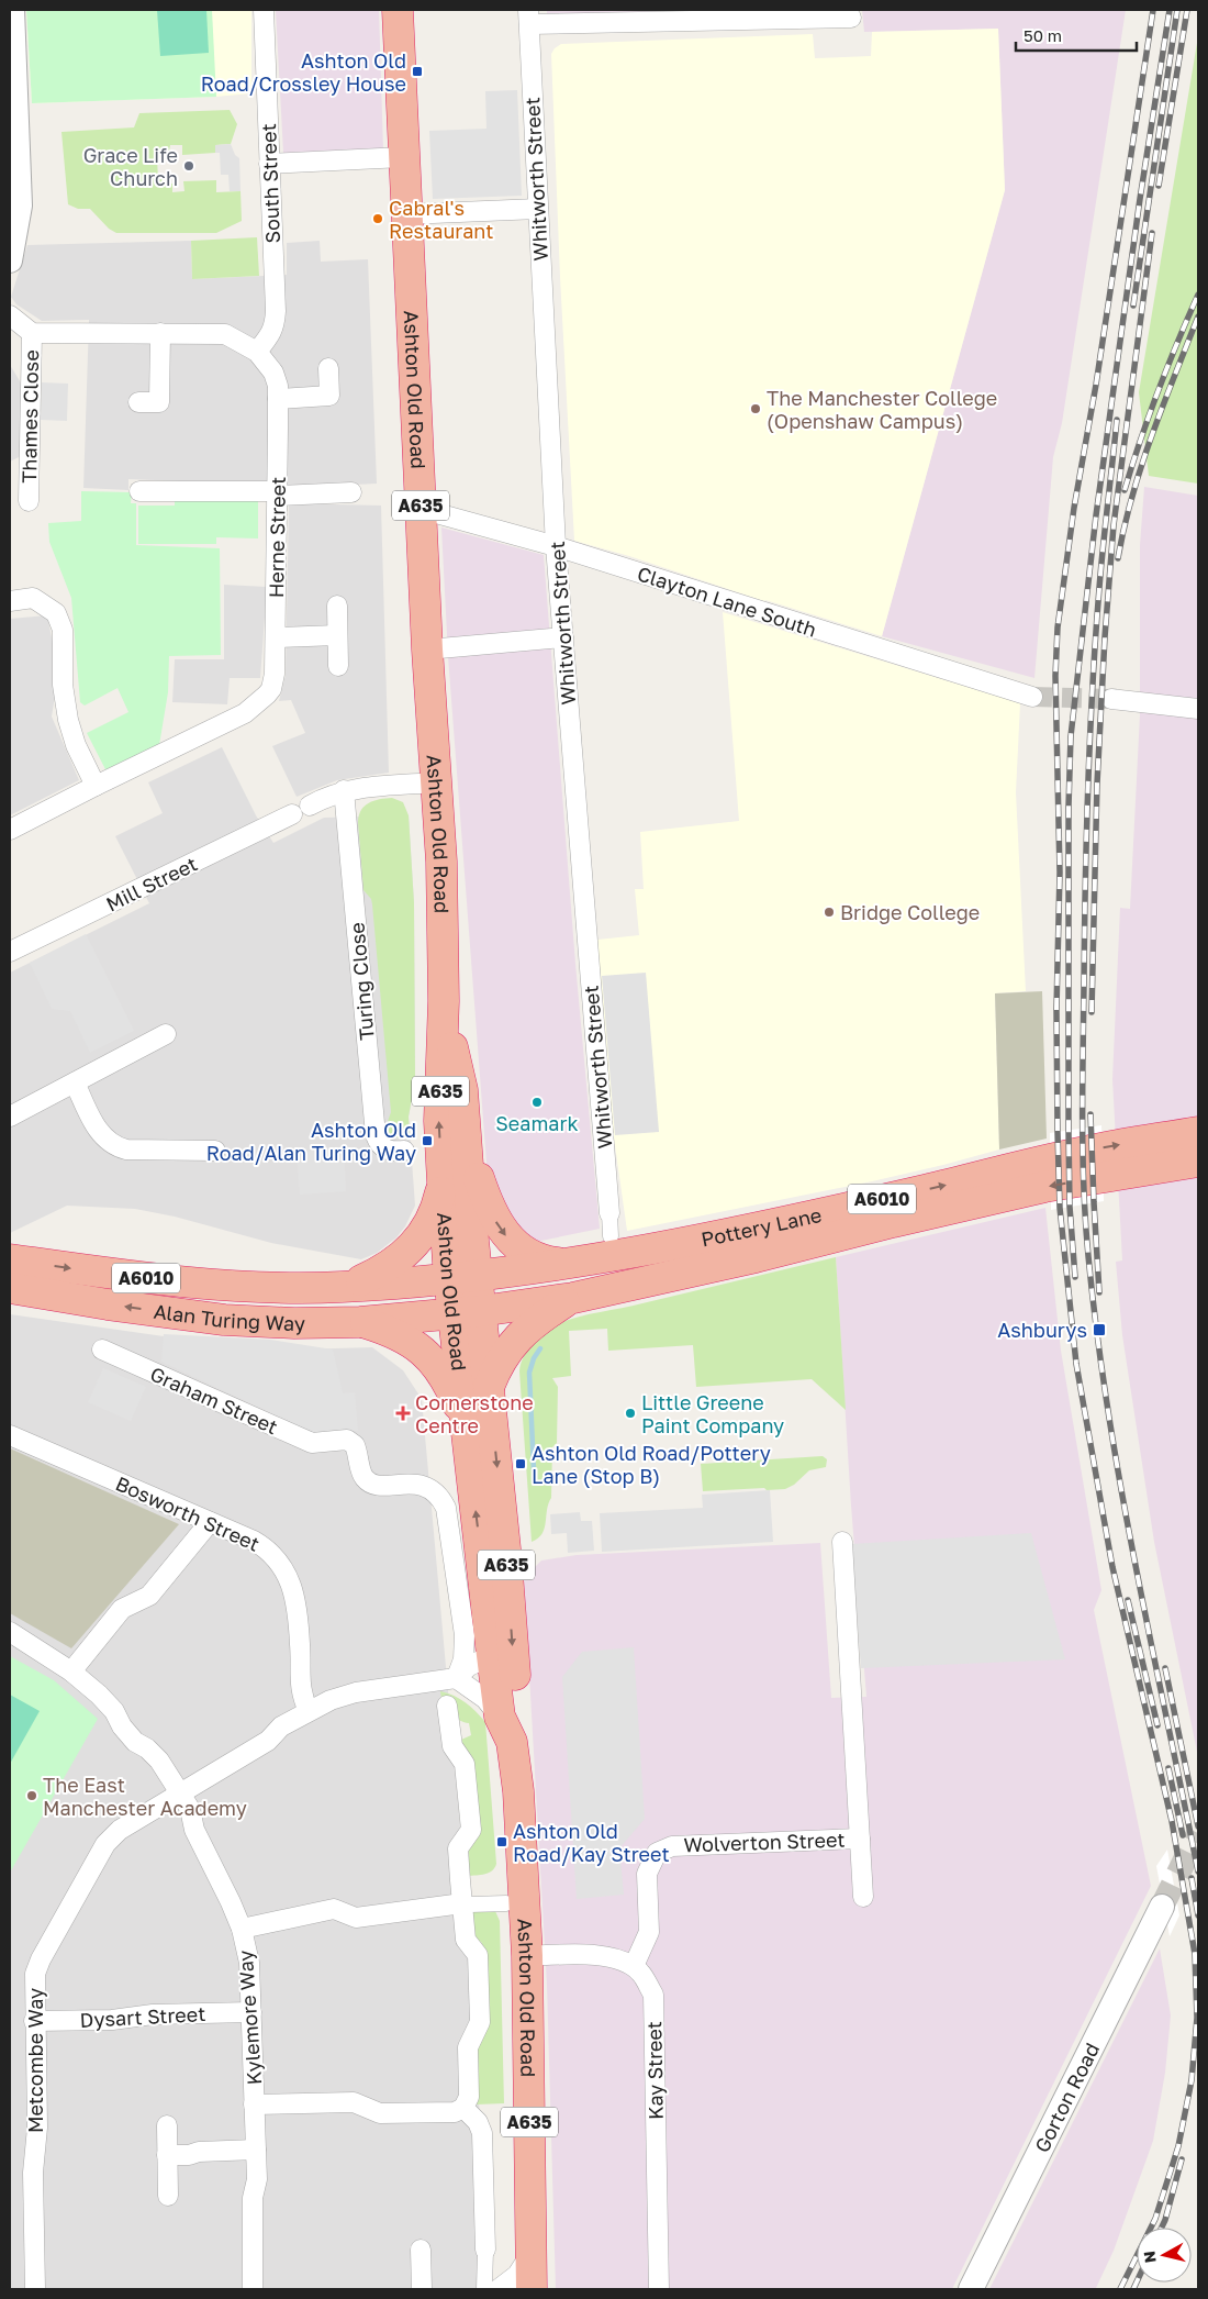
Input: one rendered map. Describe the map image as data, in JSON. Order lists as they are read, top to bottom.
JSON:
{
  "streets": {
    "highway": [
      "Ashton Old Road",
      "A635",
      "A6010",
      "Pottery Lane",
      "Alan Turing Way"
    ],
    "street": [
      "Whitworth Street",
      "South Street",
      "Thames Close",
      "Herne Street",
      "Clayton Lane South",
      "Mill Street",
      "Turing Close",
      "Graham Street",
      "Bosworth Street",
      "Wolverton Street",
      "Dysart Street",
      "Kylemore Way",
      "Metcombe Way",
      "Kay Street",
      "Gorton Road"
    ]
  },
  "crossings": [
    ["Whitworth Street", "Clayton Lane South"],
    ["South Street", "Herne Street"],
    ["Ashton Old Road", "Clayton Lane South"],
    ["Ashton Old Road", "Pottery Lane"],
    ["Ashton Old Road", "Alan Turing Way"],
    ["Thames Close", "Herne Street"],
    ["Pottery Lane", "Alan Turing Way"],
    ["Graham Street", "Metcombe Way"],
    ["Bosworth Street", "Metcombe Way"],
    ["Wolverton Street", "Kay Street"],
    ["Dysart Street", "Kylemore Way"],
    ["Dysart Street", "Metcombe Way"],
    ["Kylemore Way", "Metcombe Way"]
  ],
  "places": {
    "transit": [
      "Ashton Old Road/Crossley House",
      "Ashton Old Road/Alan Turing Way",
      "Ashburys",
      "Ashton Old Road/Pottery Lane (Stop B)",
      "Ashton Old Road/Kay Street"
    ],
    "other": [
      "Grace Life Church",
      "Cabral's Restaurant",
      "The Manchester College (Openshaw Campus)",
      "Bridge College",
      "Seamark",
      "Little Greene Paint Company",
      "The East Manchester Academy"
    ],
    "health": ["Cornerstone Centre"]
  },
  "scale_bar": "50 m",
  "north": "left"
}
